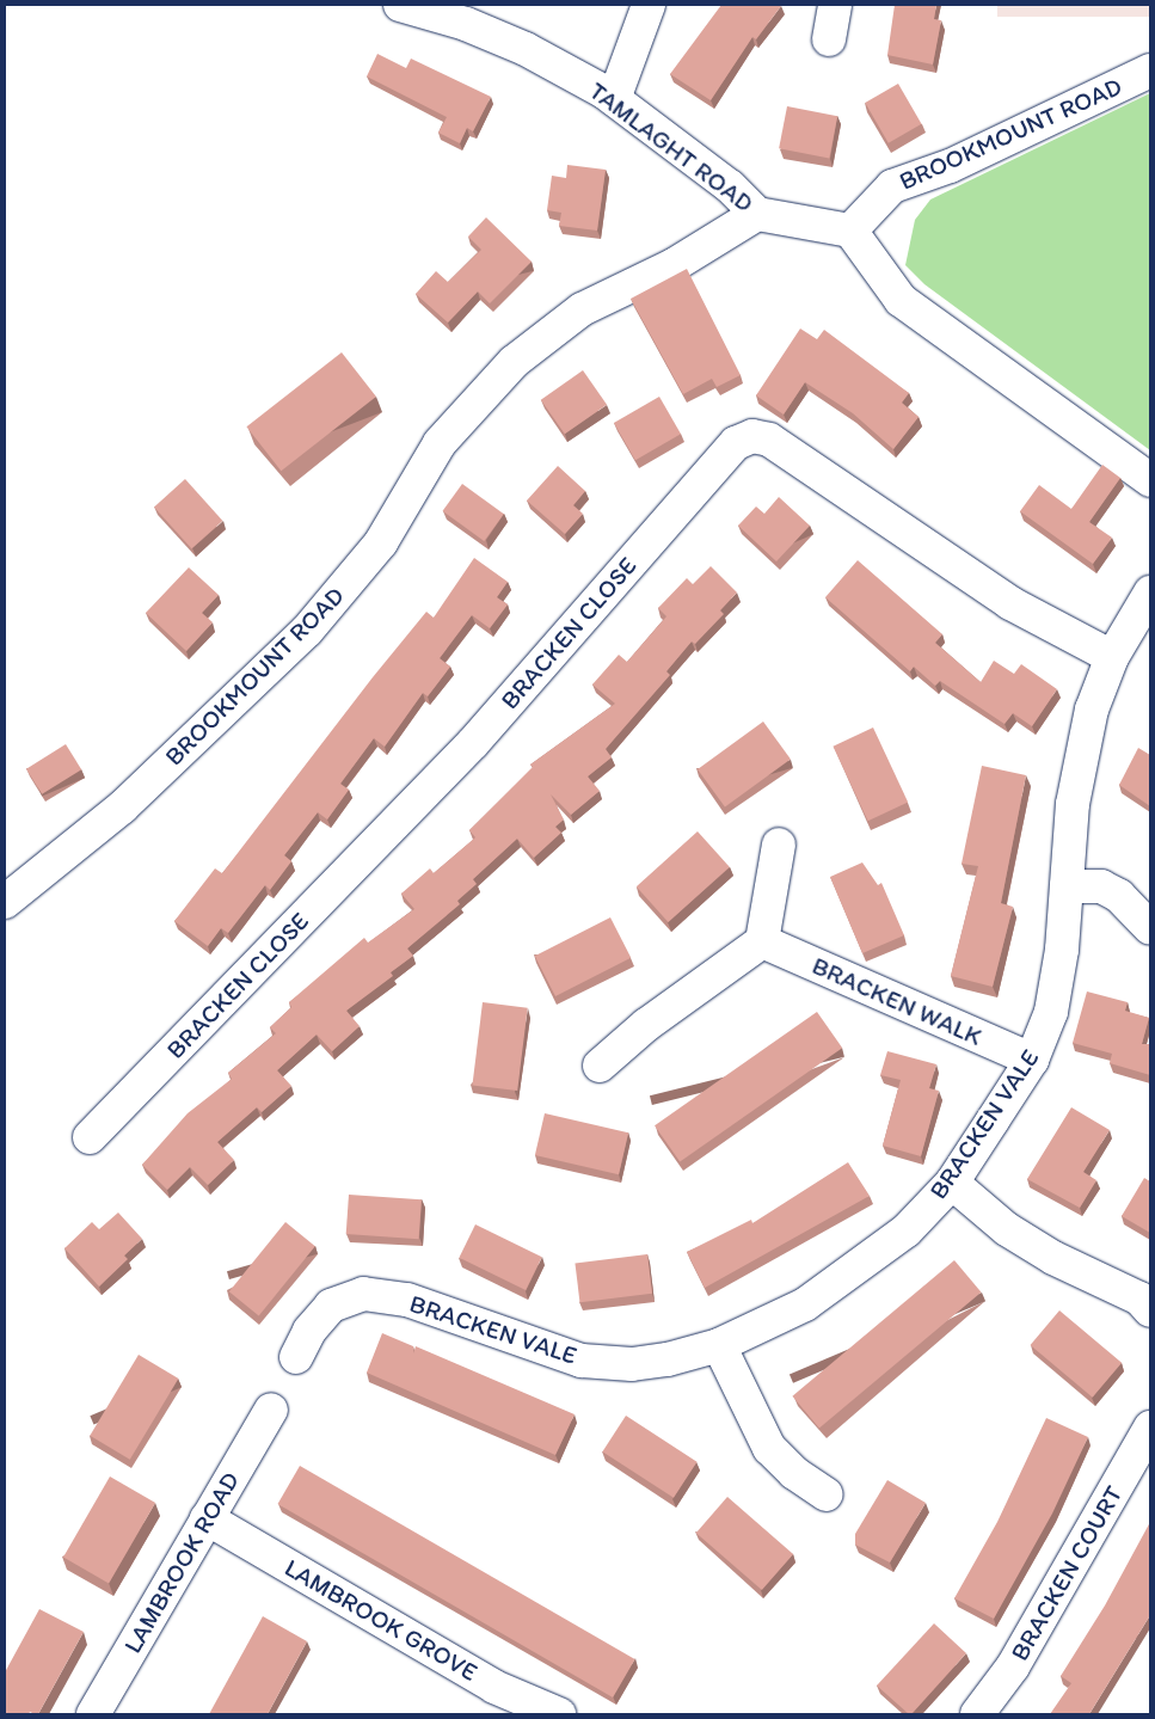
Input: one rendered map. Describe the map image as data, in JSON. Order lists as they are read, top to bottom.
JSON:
{
  "streets": {
    "street": [
      "BROOKMOUNT ROAD",
      "TAMLAGHT ROAD",
      "BRACKEN CLOSE",
      "BRACKEN WALK",
      "BRACKEN VALE",
      "LAMBROOK ROAD",
      "BRACKEN COURT",
      "LAMBROOK GROVE"
    ]
  },
  "crossings": [
    ["BROOKMOUNT ROAD", "TAMLAGHT ROAD"],
    ["BRACKEN CLOSE", "BRACKEN VALE"],
    ["BRACKEN WALK", "BRACKEN VALE"],
    ["LAMBROOK ROAD", "LAMBROOK GROVE"]
  ]
}
